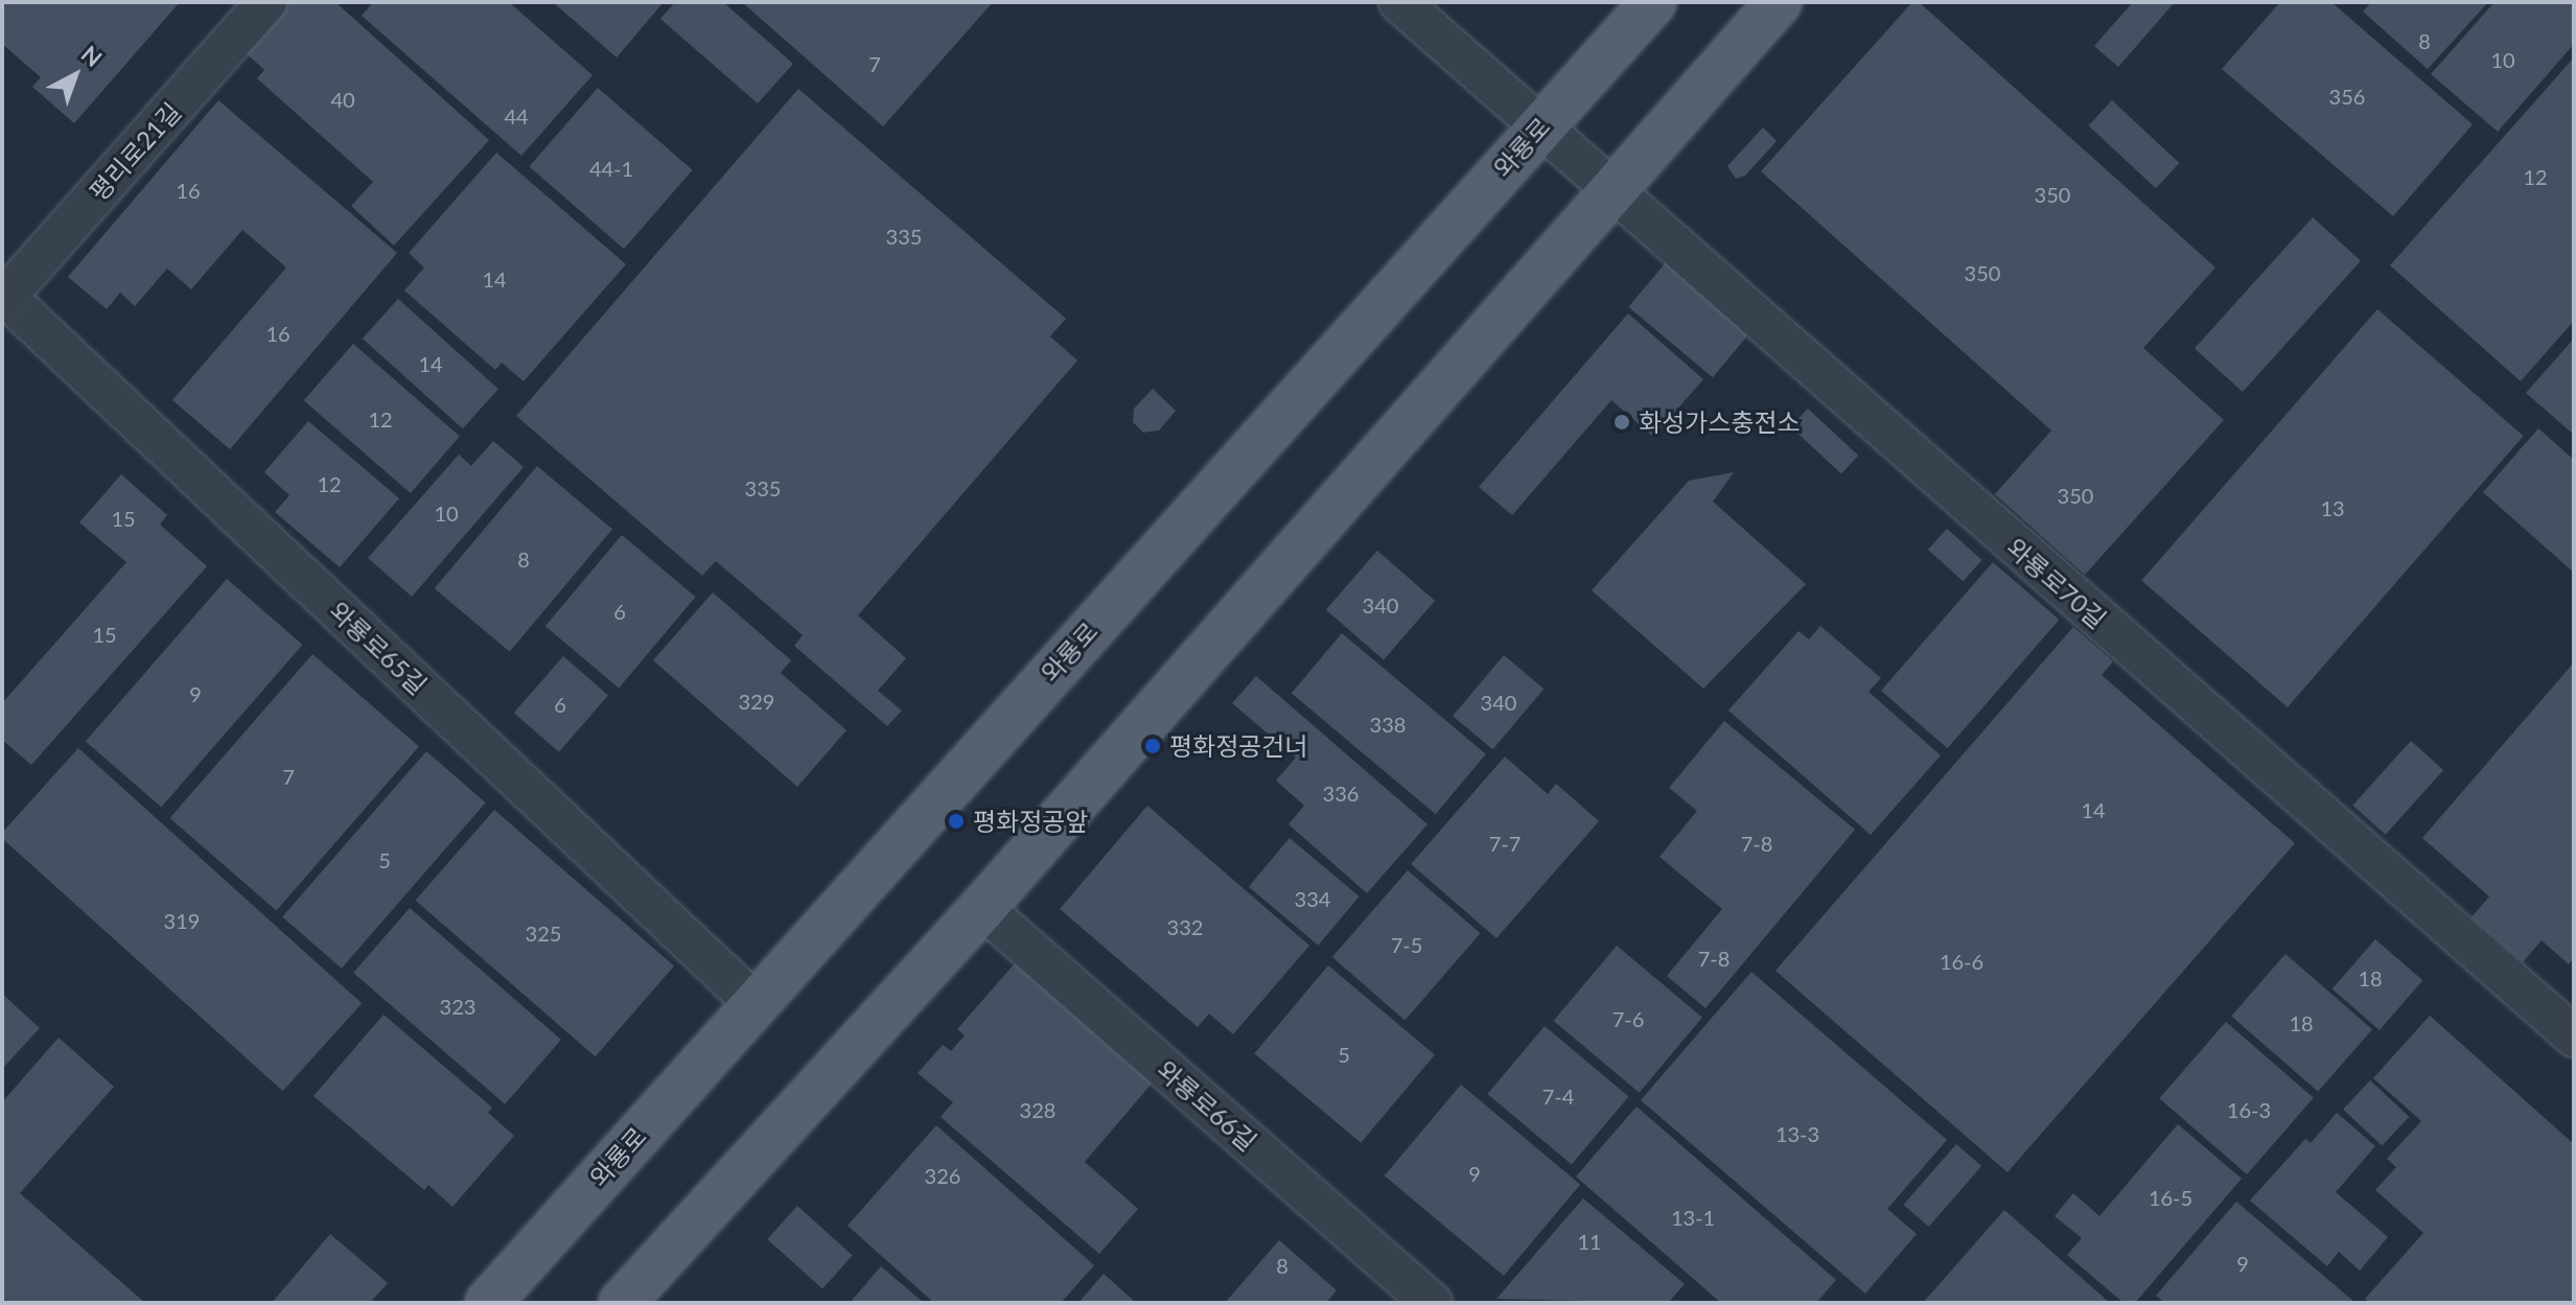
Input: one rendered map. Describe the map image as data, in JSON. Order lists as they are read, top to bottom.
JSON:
{
  "streets": {
    "main road": ["와룡로"],
    "street": [
      "평리로21길",
      "와룡로70길",
      "와룡로65길",
      "와룡로66길"
    ]
  },
  "crossings": [
    ["와룡로", "와룡로70길"],
    ["와룡로", "와룡로65길"],
    ["평리로21길", "와룡로65길"]
  ],
  "places": ["화성가스충전소", "평화정공건너", "평화정공앞"],
  "house_numbers": [
    "8",
    "10",
    "7",
    "356",
    "40",
    "44",
    "44-1",
    "12",
    "16",
    "350",
    "335",
    "350",
    "14",
    "16",
    "14",
    "12",
    "12",
    "335",
    "350",
    "13",
    "10",
    "15",
    "8",
    "340",
    "6",
    "15",
    "9",
    "329",
    "340",
    "6",
    "338",
    "7",
    "336",
    "14",
    "7-7",
    "7-8",
    "5",
    "334",
    "319",
    "332",
    "325",
    "7-5",
    "7-8",
    "16-6",
    "18",
    "323",
    "7-6",
    "18",
    "5",
    "7-4",
    "328",
    "16-3",
    "13-3",
    "9",
    "326",
    "16-5",
    "13-1",
    "11",
    "9",
    "8"
  ],
  "north": "top right"
}
